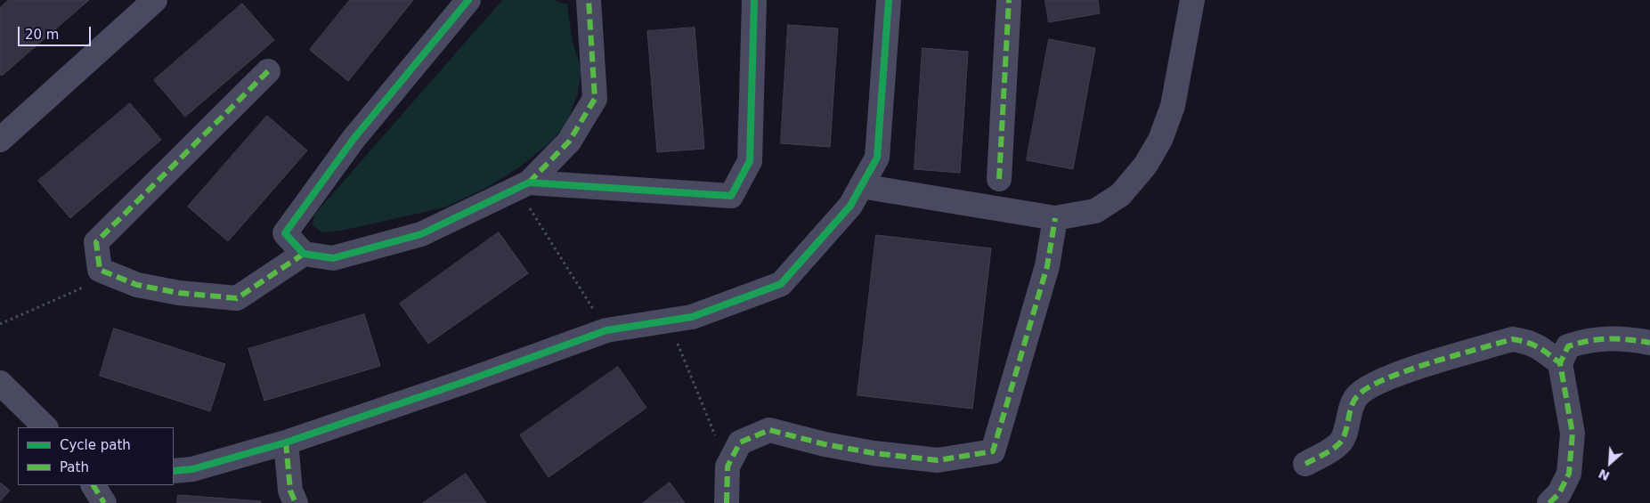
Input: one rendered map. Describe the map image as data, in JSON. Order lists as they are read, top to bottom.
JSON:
{
  "legend": ["Cycle path", "Path"],
  "scale_bar": "20 m",
  "north": "bottom left"
}
